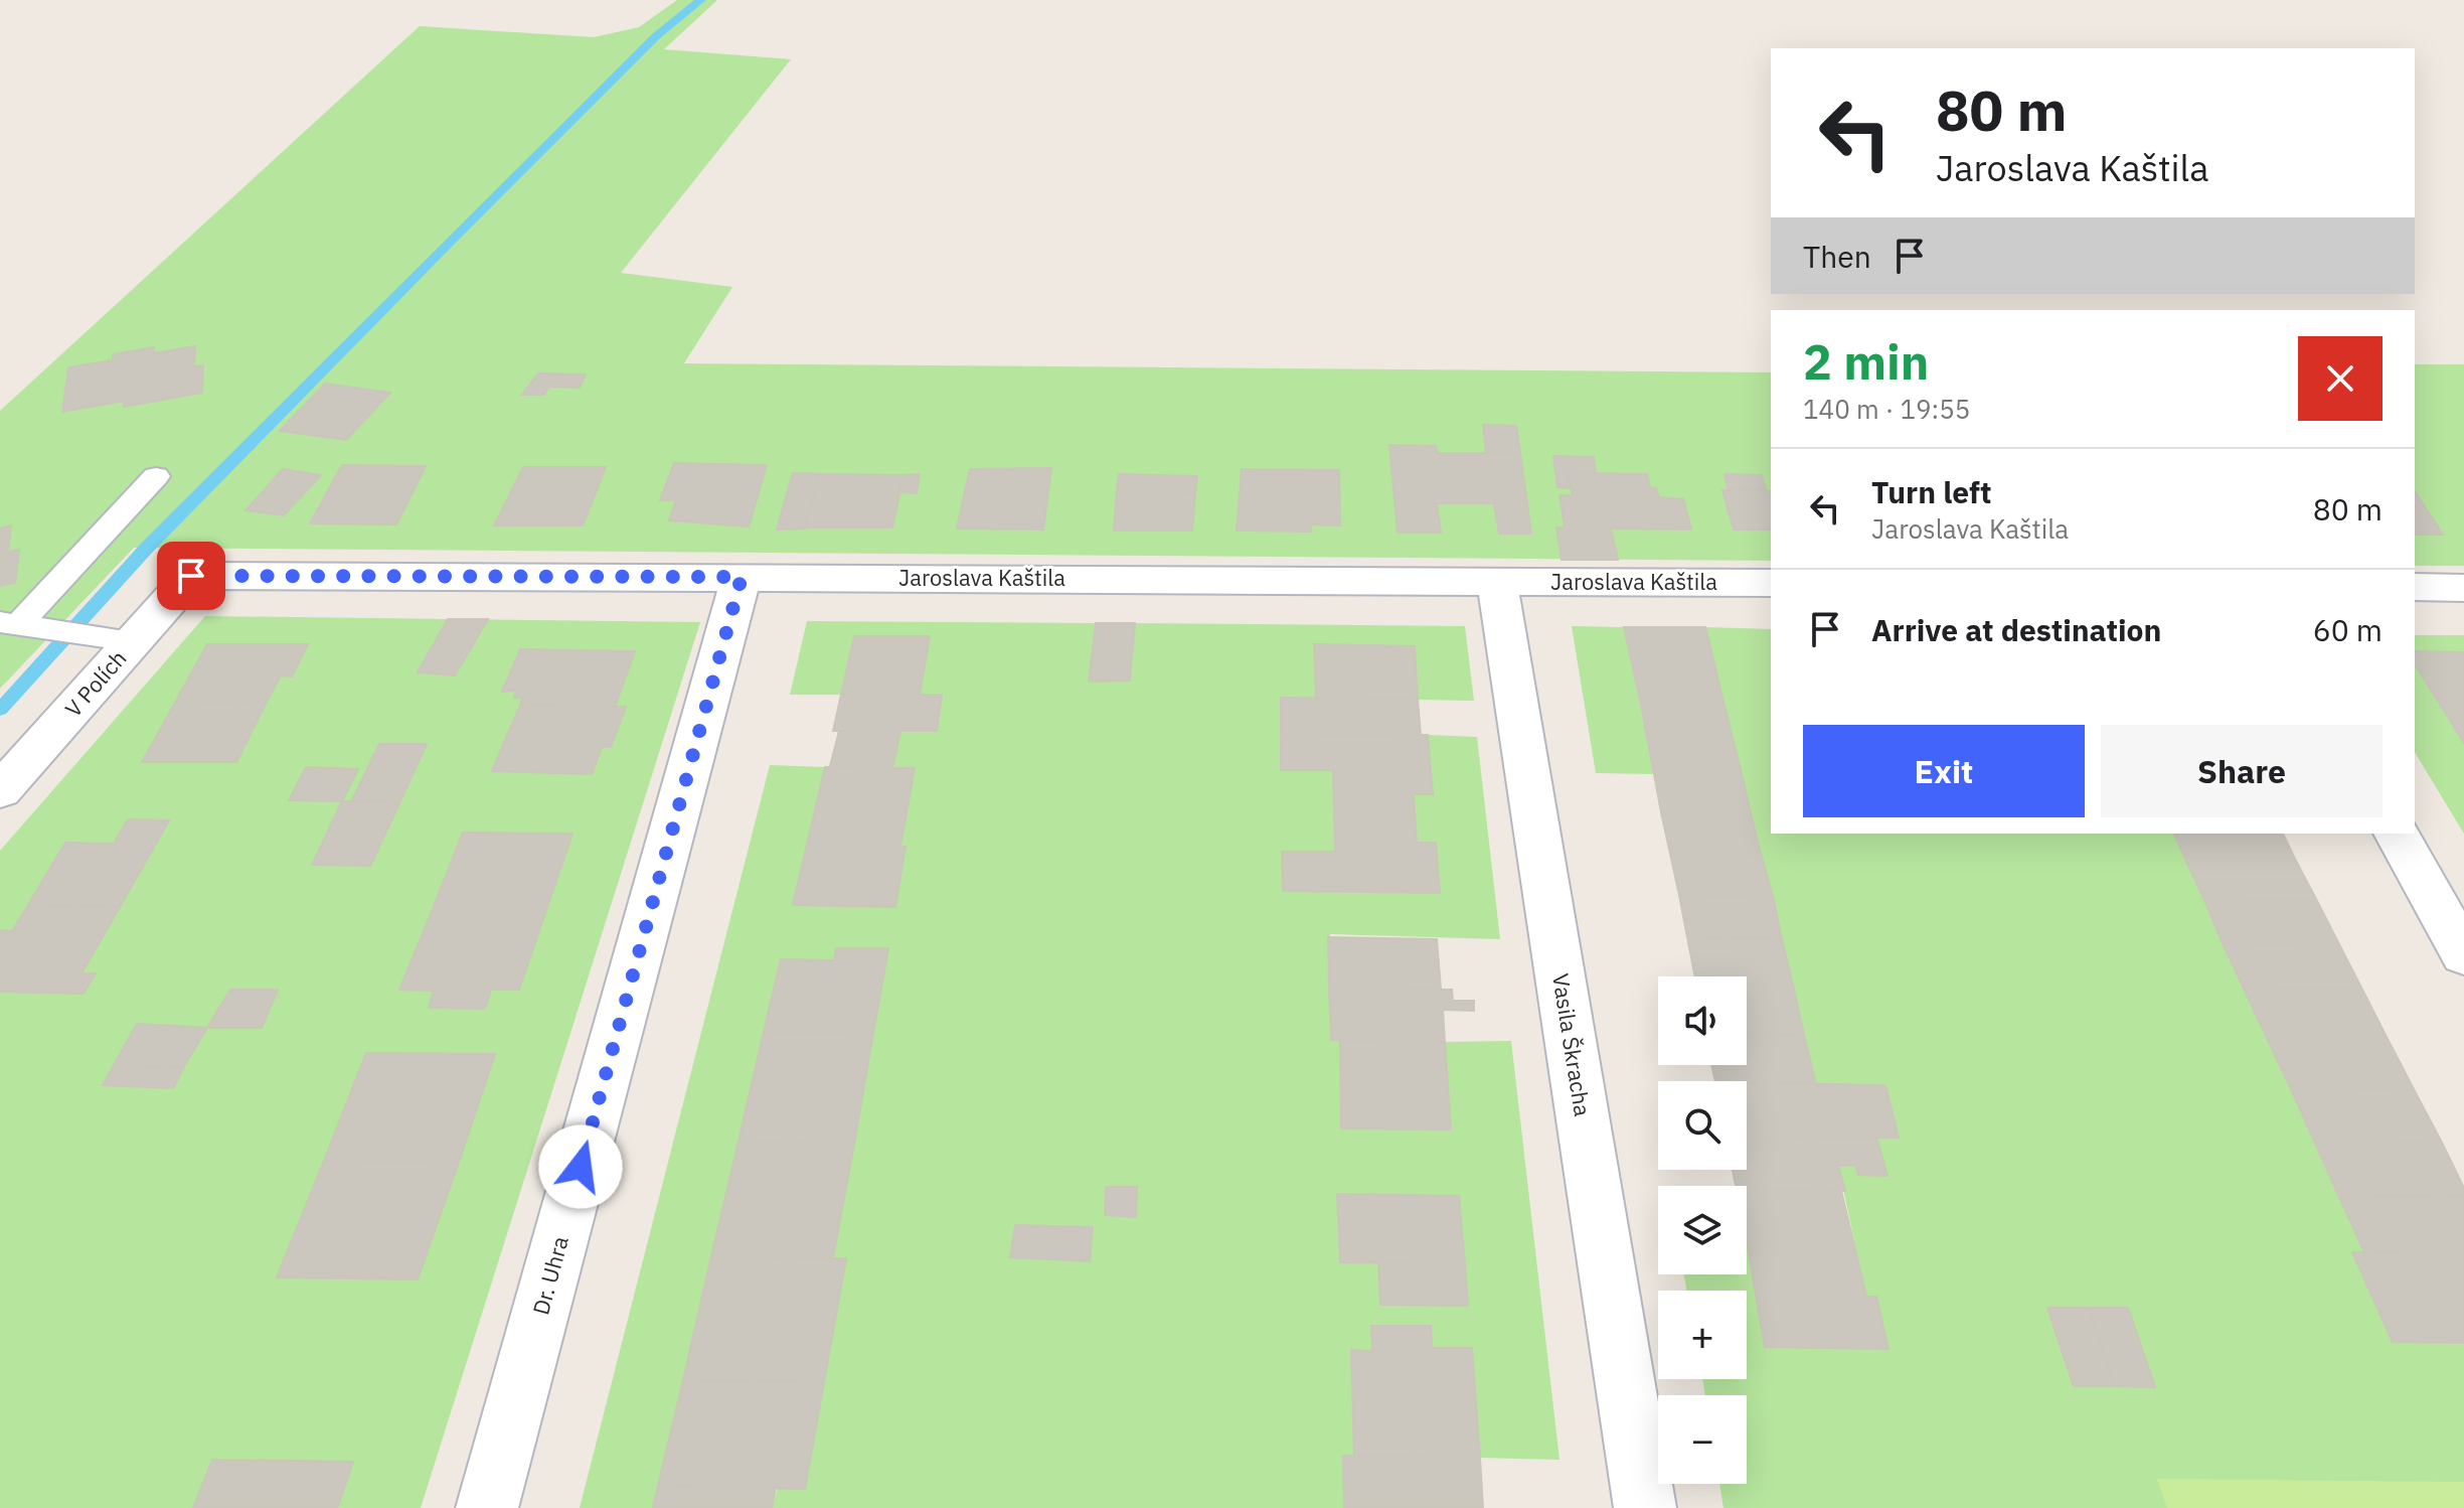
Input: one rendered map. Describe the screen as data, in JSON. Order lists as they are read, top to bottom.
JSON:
{
  "streets": {
    "street": [
      "Jaroslava Kaštila",
      "V Polích",
      "Vasila Škracha",
      "Dr. Uhra"
    ]
  },
  "crossings": [
    ["Jaroslava Kaštila", "V Polích"],
    ["Jaroslava Kaštila", "Vasila Škracha"],
    ["Jaroslava Kaštila", "Dr. Uhra"]
  ],
  "page": {
    "turn": ["80 m", "Jaroslava Kaštila"],
    "then": "Then",
    "heading": ["2 min", "140 m · 19:55"],
    "list": [
      {
        "name": "Turn left",
        "note": "Jaroslava Kaštila",
        "value": "80 m"
      },
      {
        "name": "Arrive at destination",
        "value": "60 m"
      }
    ],
    "buttons": ["Exit", "Share"],
    "map_buttons": ["+", "−"]
  }
}
